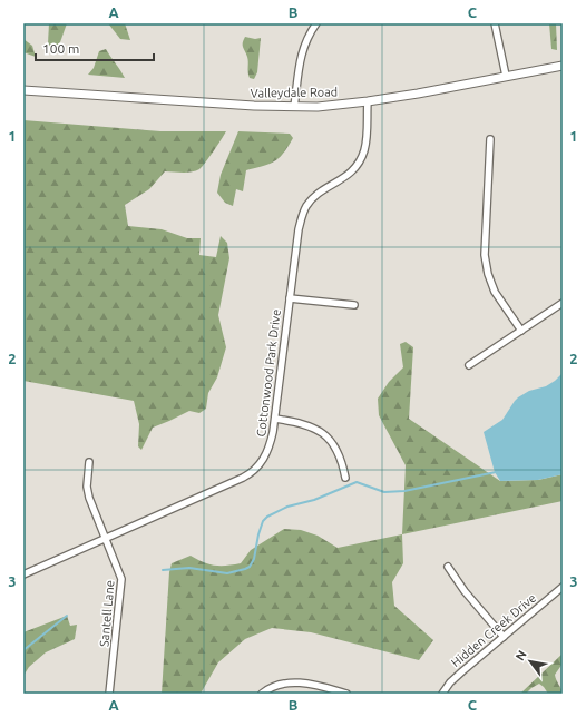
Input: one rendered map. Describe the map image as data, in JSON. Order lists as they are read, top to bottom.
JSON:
{
  "streets": {
    "street": [
      "Valleydale Road",
      "Cottonwood Park Drive",
      "Santell Lane",
      "Hidden Creek Drive"
    ]
  },
  "crossings": [
    ["Valleydale Road", "Cottonwood Park Drive"],
    ["Cottonwood Park Drive", "Santell Lane"]
  ],
  "scale_bar": "100 m",
  "north": "top left",
  "grid": {
    "columns": ["A", "B", "C"],
    "rows": ["1", "2", "3"]
  }
}
